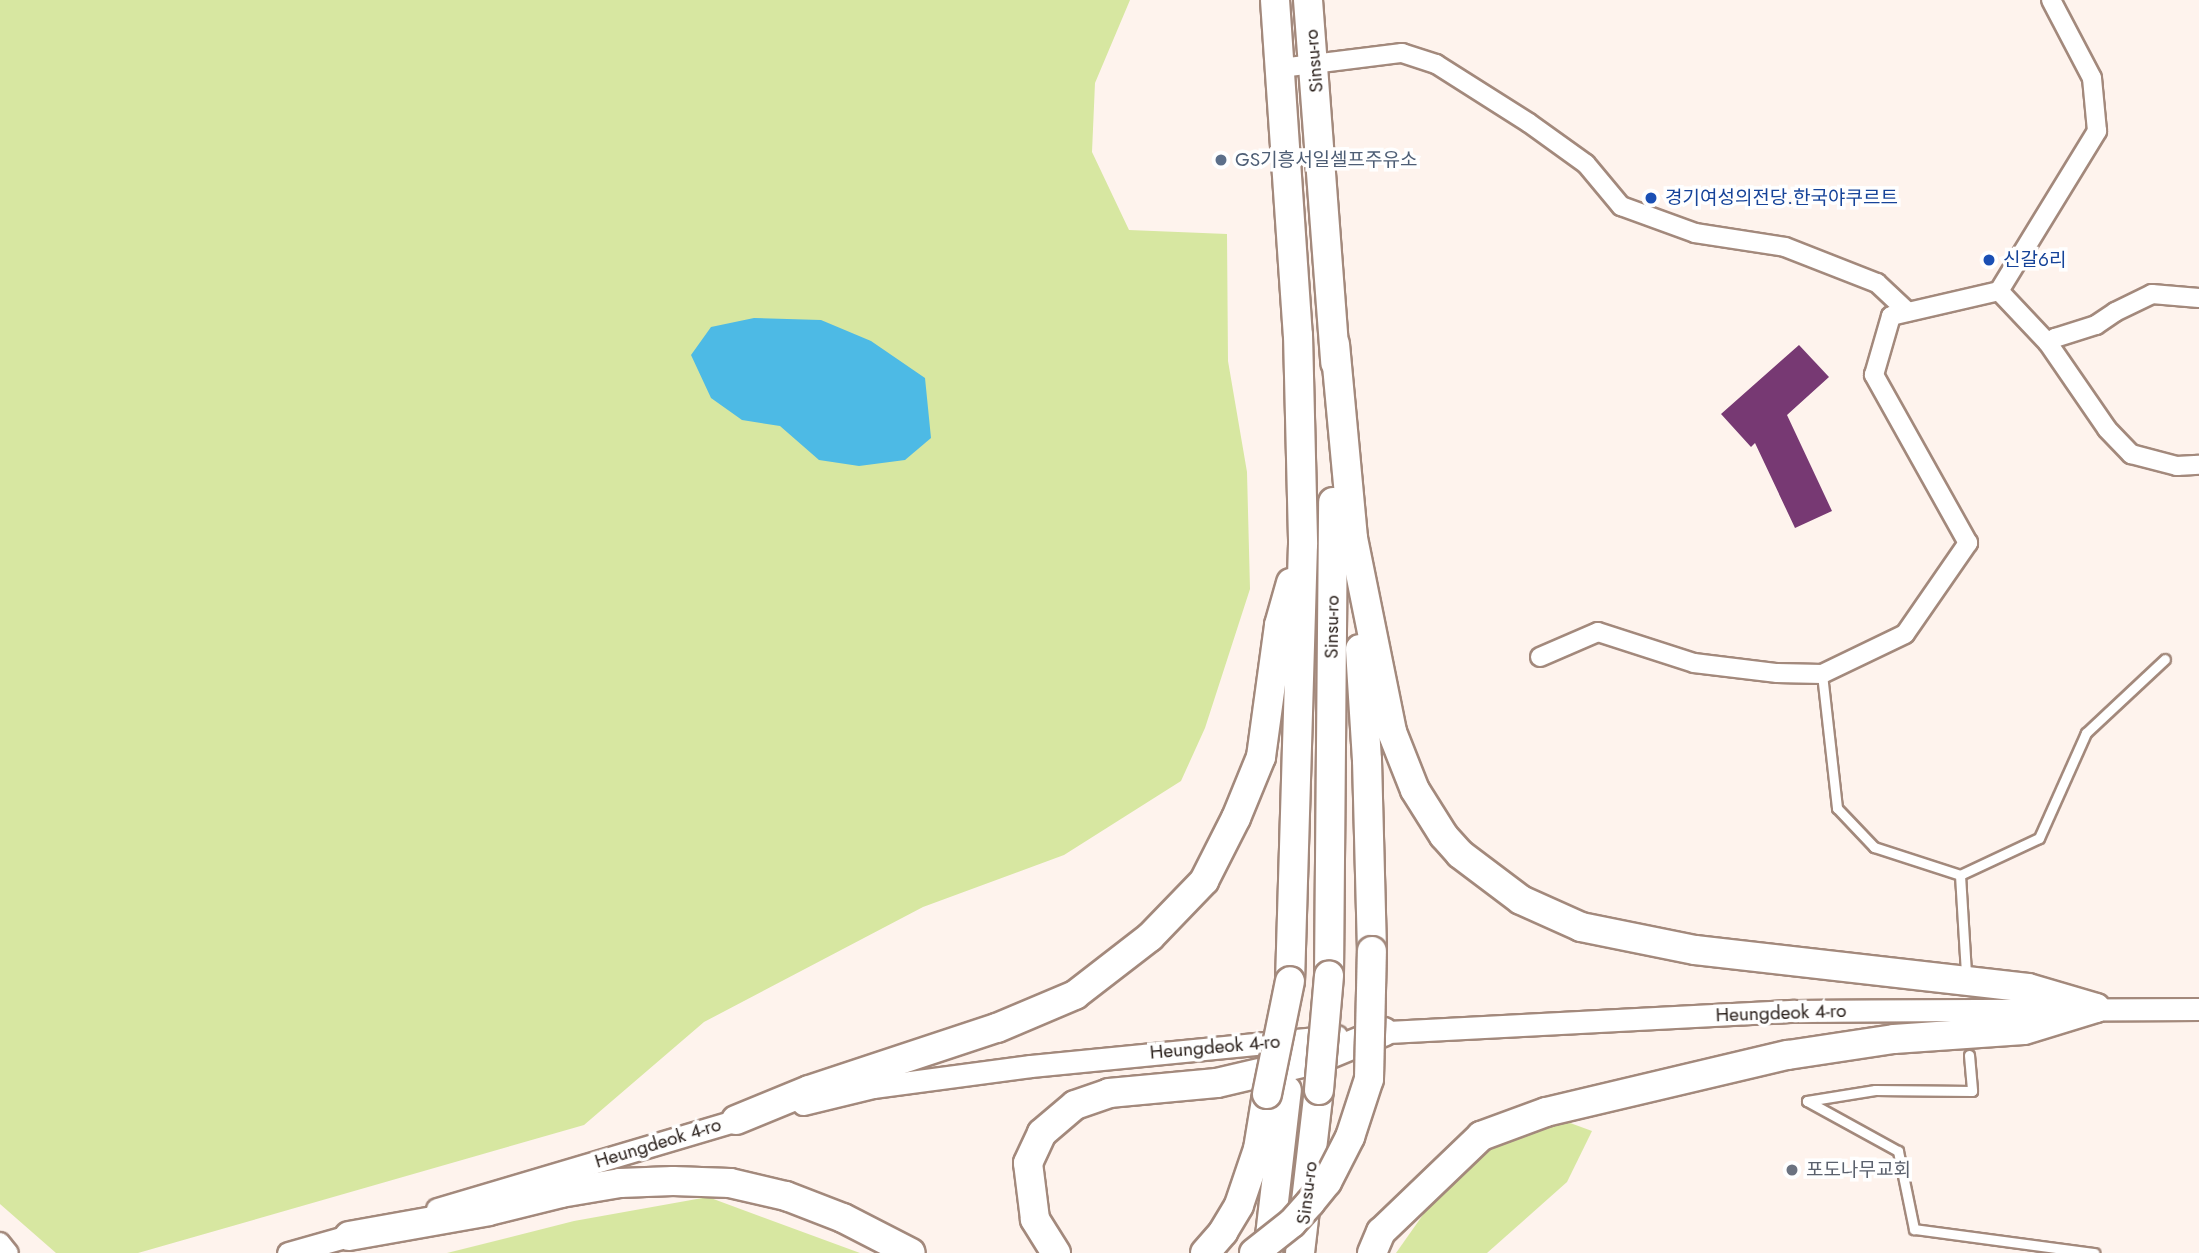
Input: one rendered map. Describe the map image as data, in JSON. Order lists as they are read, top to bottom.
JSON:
{
  "streets": {
    "main road": ["Sinsu-ro"],
    "street": ["Heungdeok 4-ro"]
  },
  "places": [
    "GS기흥서일셀프주유소",
    "경기여성의전당.한국야쿠르트",
    "신갈6리",
    "포도나무교회"
  ]
}
